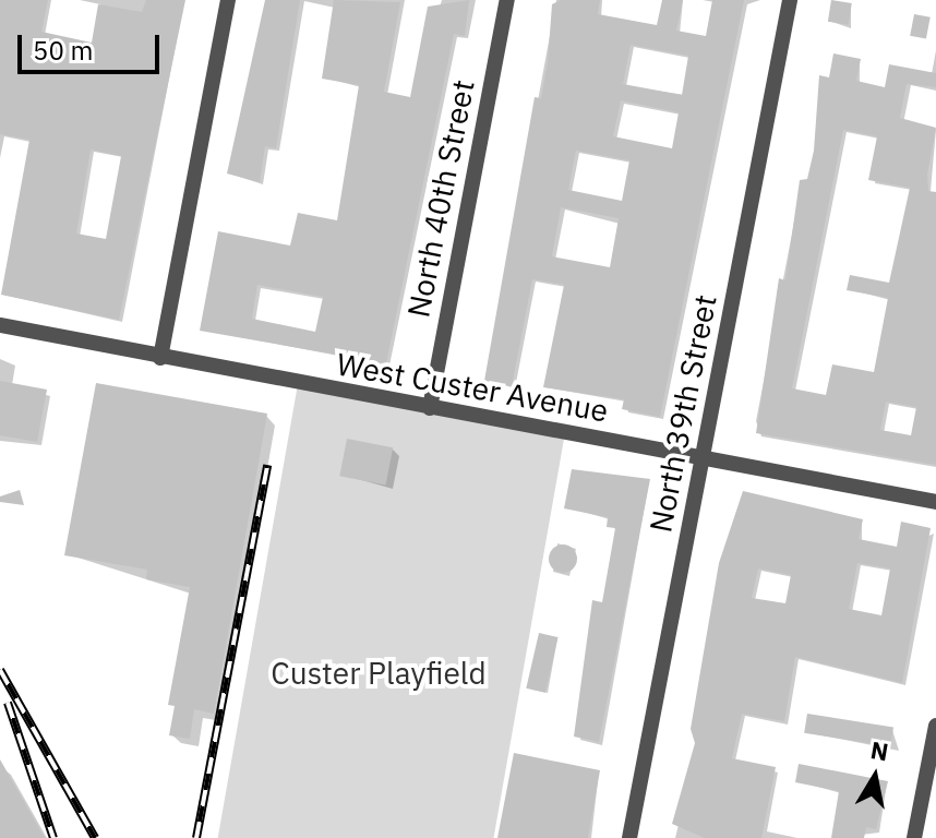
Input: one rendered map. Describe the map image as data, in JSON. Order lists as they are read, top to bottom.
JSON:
{
  "streets": {
    "street": ["North 40th Street", "West Custer Avenue", "North 39th Street"]
  },
  "crossings": [
    ["North 40th Street", "West Custer Avenue"],
    ["West Custer Avenue", "North 39th Street"]
  ],
  "parks": ["Custer Playfield"],
  "scale_bar": "50 m",
  "north": "top"
}
